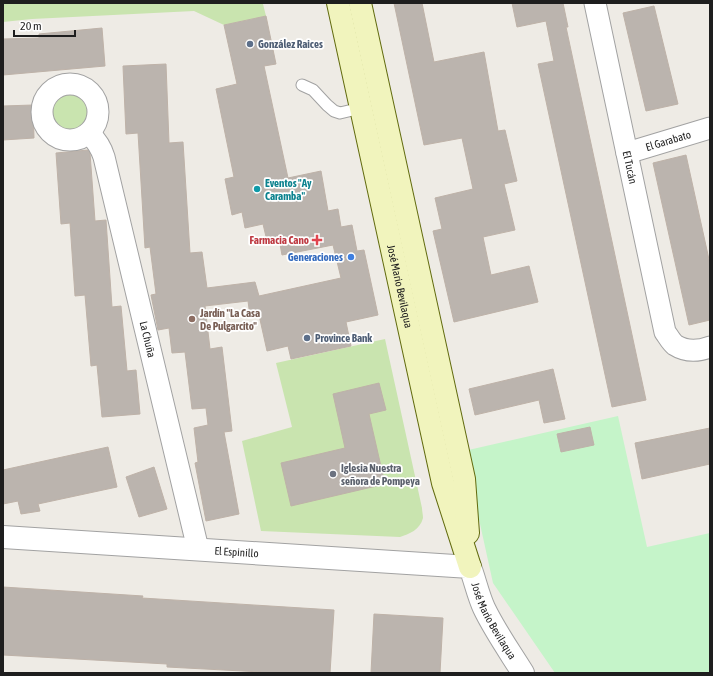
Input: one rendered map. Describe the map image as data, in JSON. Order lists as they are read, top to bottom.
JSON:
{
  "streets": {
    "main road": ["José Mario Bevilaqua"],
    "street": [
      "El Garabato",
      "El Tucán",
      "La Chuña",
      "El Espinillo"
    ]
  },
  "crossings": [
    ["El Garabato", "El Tucán"],
    ["José Mario Bevilaqua", "El Espinillo"],
    ["La Chuña", "El Espinillo"]
  ],
  "places": {
    "other": [
      "González Raices",
      "Eventos \"Ay Caramba\"",
      "Generaciones",
      "Jardín \"La Casa De Pulgarcito\"",
      "Province Bank",
      "Iglesia Nuestra señora de Pompeya"
    ],
    "health": ["Farmacia Cano"]
  },
  "scale_bar": "20 m"
}
